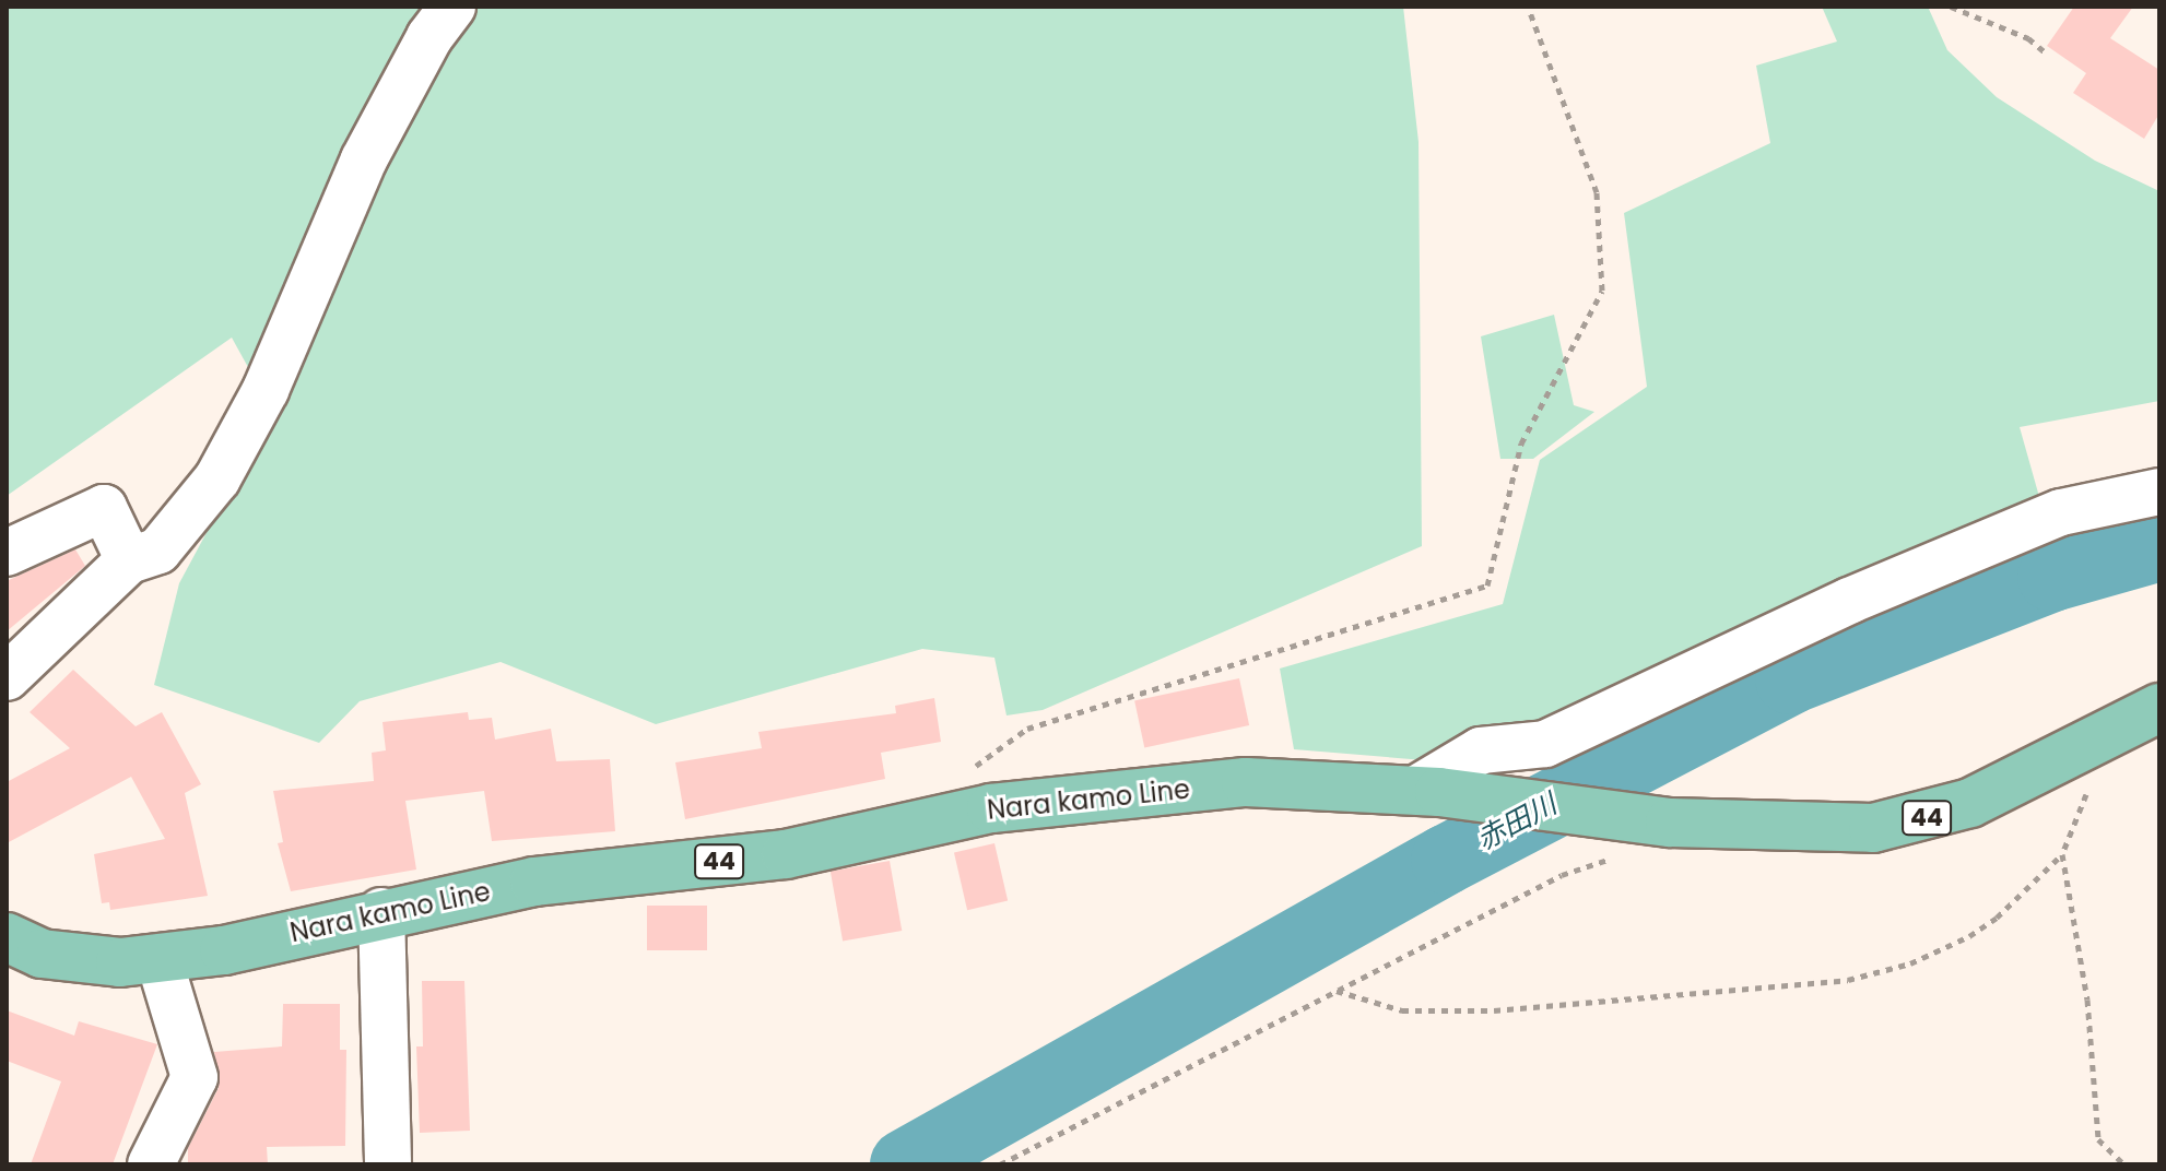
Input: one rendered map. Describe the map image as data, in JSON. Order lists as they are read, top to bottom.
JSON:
{
  "streets": {
    "main road": ["Nara kamo Line", "44"]
  },
  "water": ["赤田川"]
}
